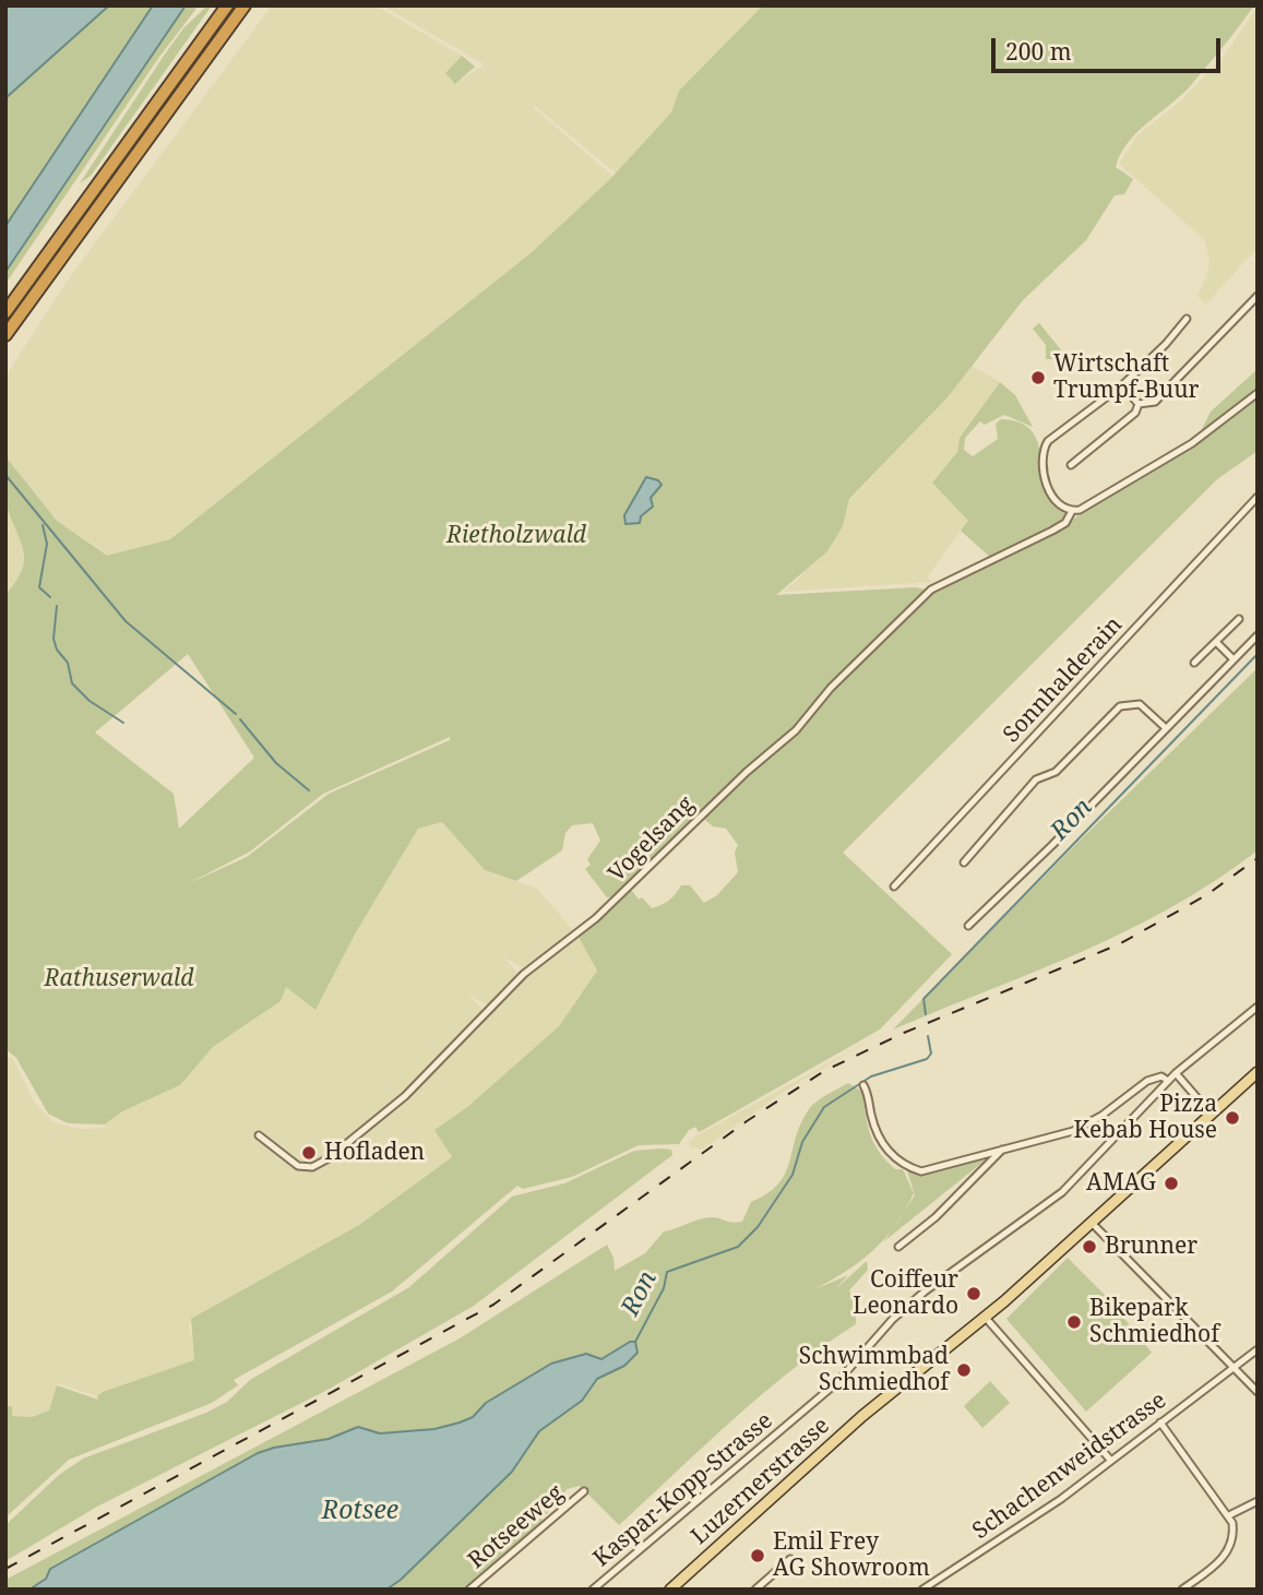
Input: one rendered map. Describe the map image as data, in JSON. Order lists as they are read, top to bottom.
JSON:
{
  "streets": {
    "main road": ["Luzernerstrasse"],
    "street": [
      "Sonnhalderain",
      "Vogelsang",
      "Schachenweidstrasse",
      "Kaspar-Kopp-Strasse",
      "Rotseeweg"
    ]
  },
  "water": ["Ron", "Rotsee"],
  "parks": ["Rietholzwald", "Rathuserwald"],
  "places": [
    "Wirtschaft Trumpf-Buur",
    "Pizza Kebab House",
    "Hofladen",
    "AMAG",
    "Brunner",
    "Coiffeur Leonardo",
    "Bikepark Schmiedhof",
    "Schwimmbad Schmiedhof",
    "Emil Frey AG Showroom"
  ],
  "scale_bar": "200 m"
}
